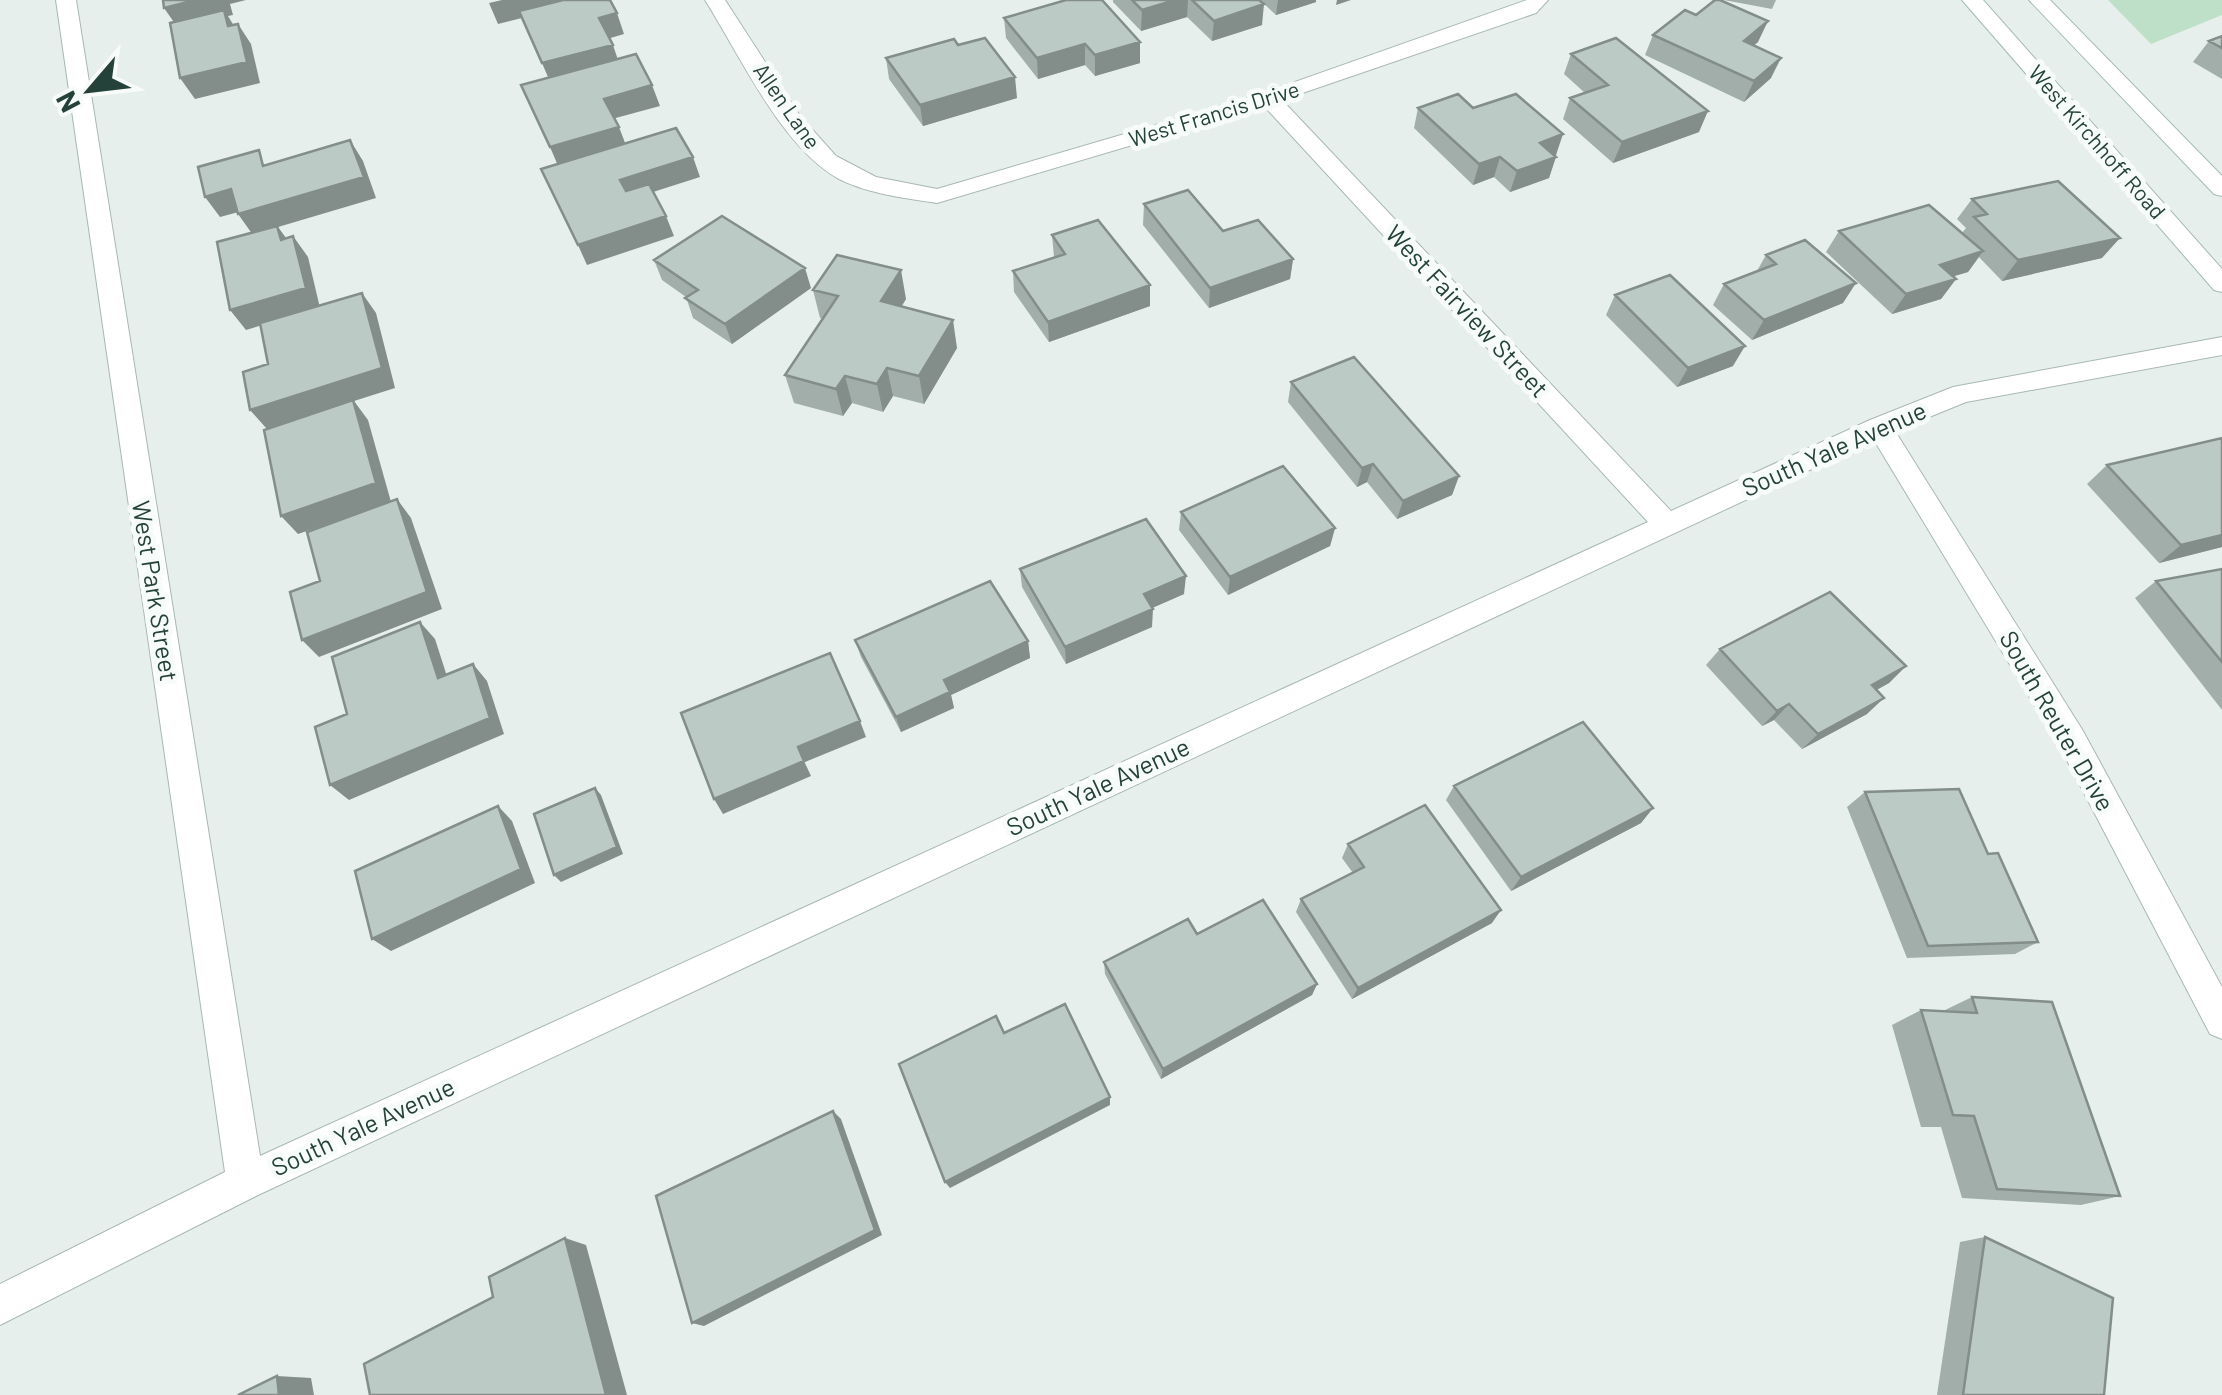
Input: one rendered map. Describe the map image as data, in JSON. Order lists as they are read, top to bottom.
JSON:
{
  "streets": {
    "street": [
      "Allen Lane",
      "West Francis Drive",
      "West Kirchhoff Road",
      "West Fairview Street",
      "South Yale Avenue",
      "West Park Street",
      "South Reuter Drive"
    ]
  },
  "crossings": [
    ["Allen Lane", "West Francis Drive"],
    ["West Francis Drive", "West Fairview Street"],
    ["West Fairview Street", "South Yale Avenue"],
    ["South Yale Avenue", "West Park Street"],
    ["South Yale Avenue", "South Reuter Drive"]
  ],
  "north": "bottom left"
}
